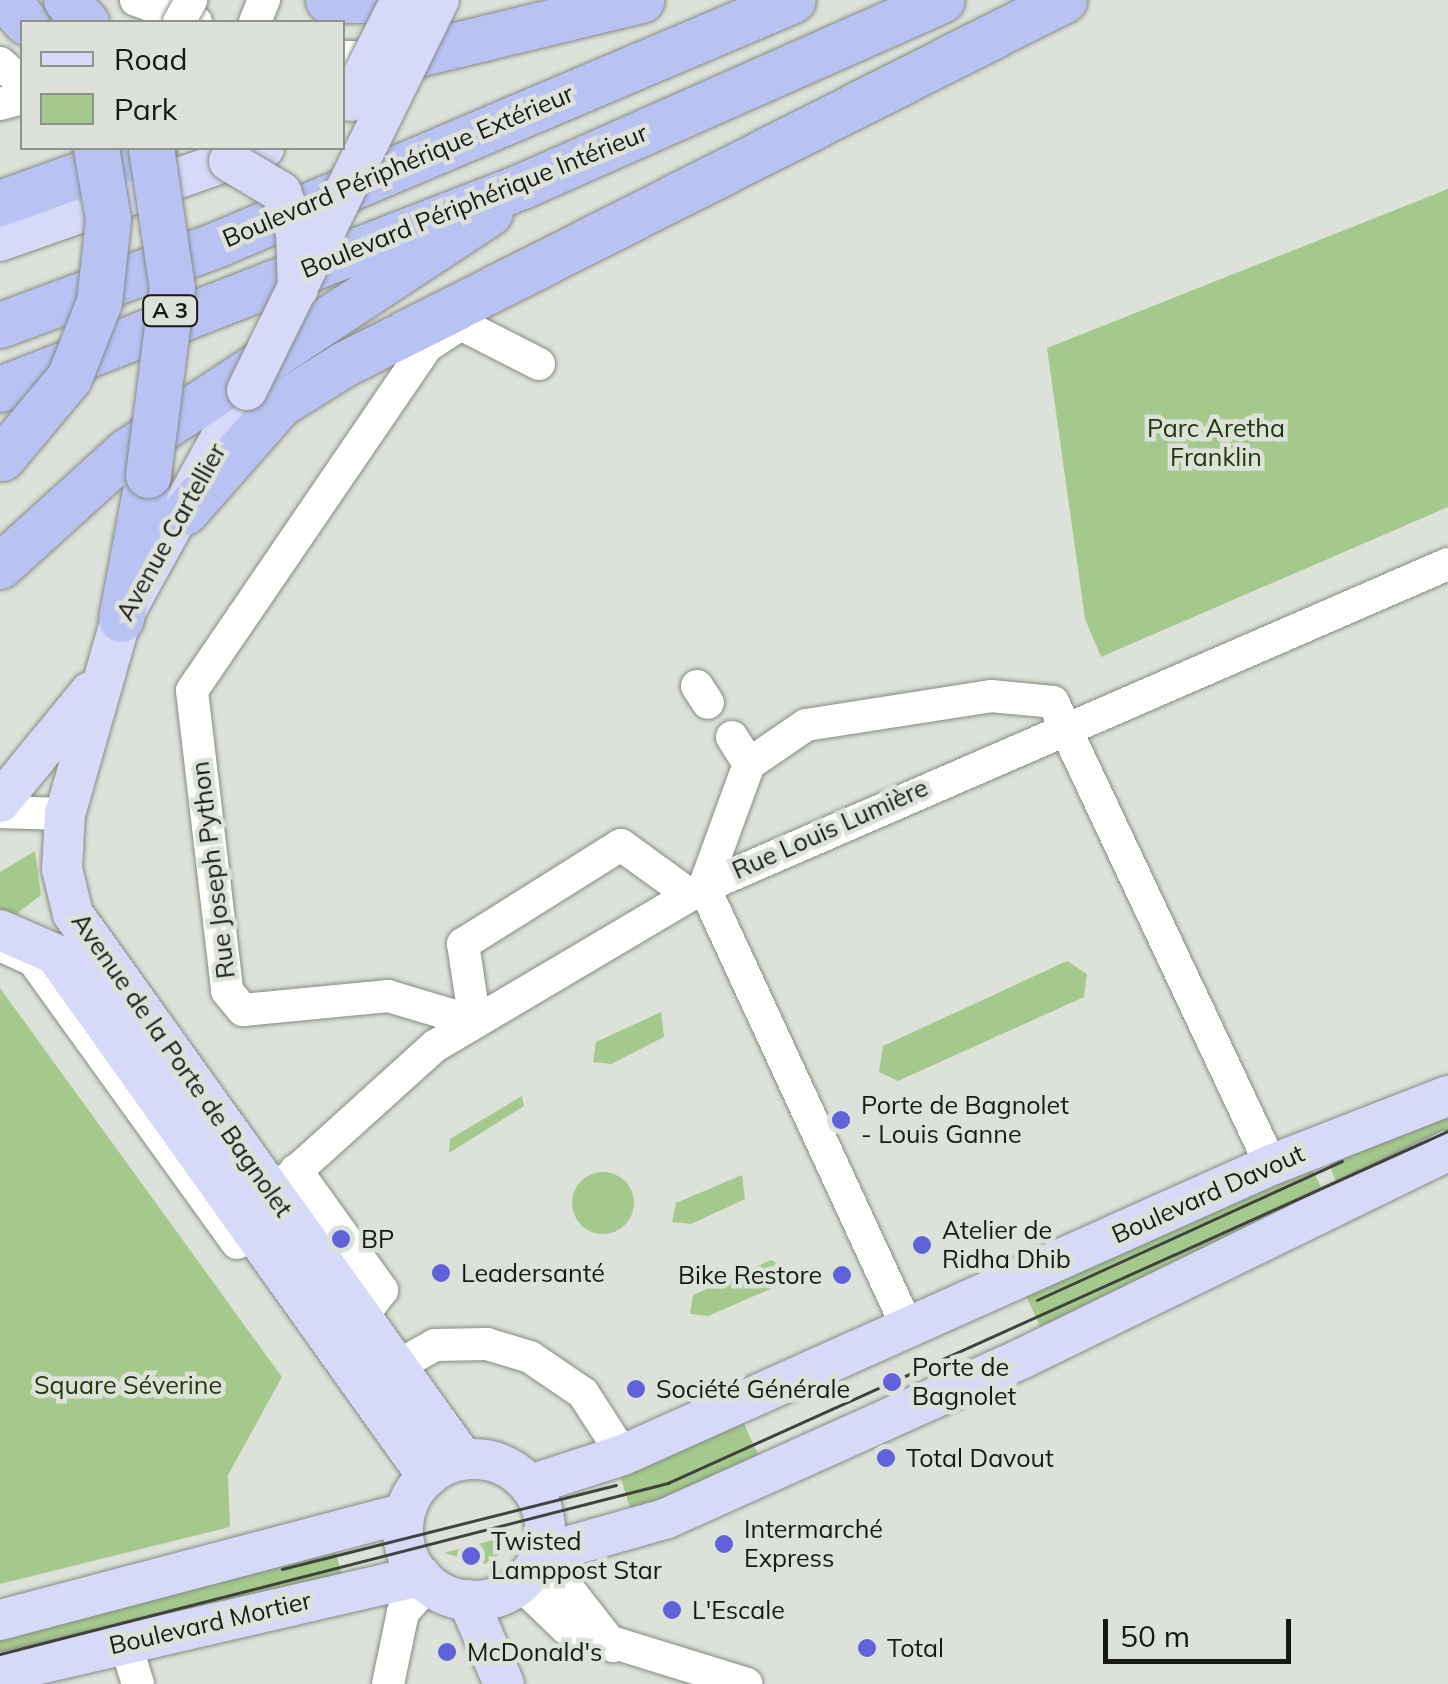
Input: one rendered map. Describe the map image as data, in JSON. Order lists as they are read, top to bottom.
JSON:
{
  "streets": {
    "highway": ["Boulevard Périphérique Extérieur", "Boulevard Périphérique Intérieur", "A 3"],
    "main road": [
      "Avenue Cartellier",
      "Avenue de la Porte de Bagnolet",
      "Boulevard Davout",
      "Boulevard Mortier"
    ],
    "street": ["Rue Louis Lumière", "Rue Joseph Python"]
  },
  "crossings": [
    ["A 3", "Avenue Cartellier"],
    ["Avenue Cartellier", "Avenue de la Porte de Bagnolet"],
    ["Rue Louis Lumière", "Rue Joseph Python"],
    ["Rue Louis Lumière", "Avenue de la Porte de Bagnolet"],
    ["Avenue de la Porte de Bagnolet", "Boulevard Davout"],
    ["Avenue de la Porte de Bagnolet", "Boulevard Mortier"],
    ["Boulevard Davout", "Boulevard Mortier"]
  ],
  "parks": ["Parc Aretha Franklin", "Square Séverine"],
  "places": [
    "Porte de Bagnolet - Louis Ganne",
    "BP",
    "Atelier de Ridha Dhib",
    "Leadersanté",
    "Bike Restore",
    "Porte de Bagnolet",
    "Société Générale",
    "Total Davout",
    "Intermarché Express",
    "Twisted Lamppost Star",
    "L'Escale",
    "Total",
    "McDonald's"
  ],
  "legend": ["Road", "Park"],
  "scale_bar": "50 m"
}
